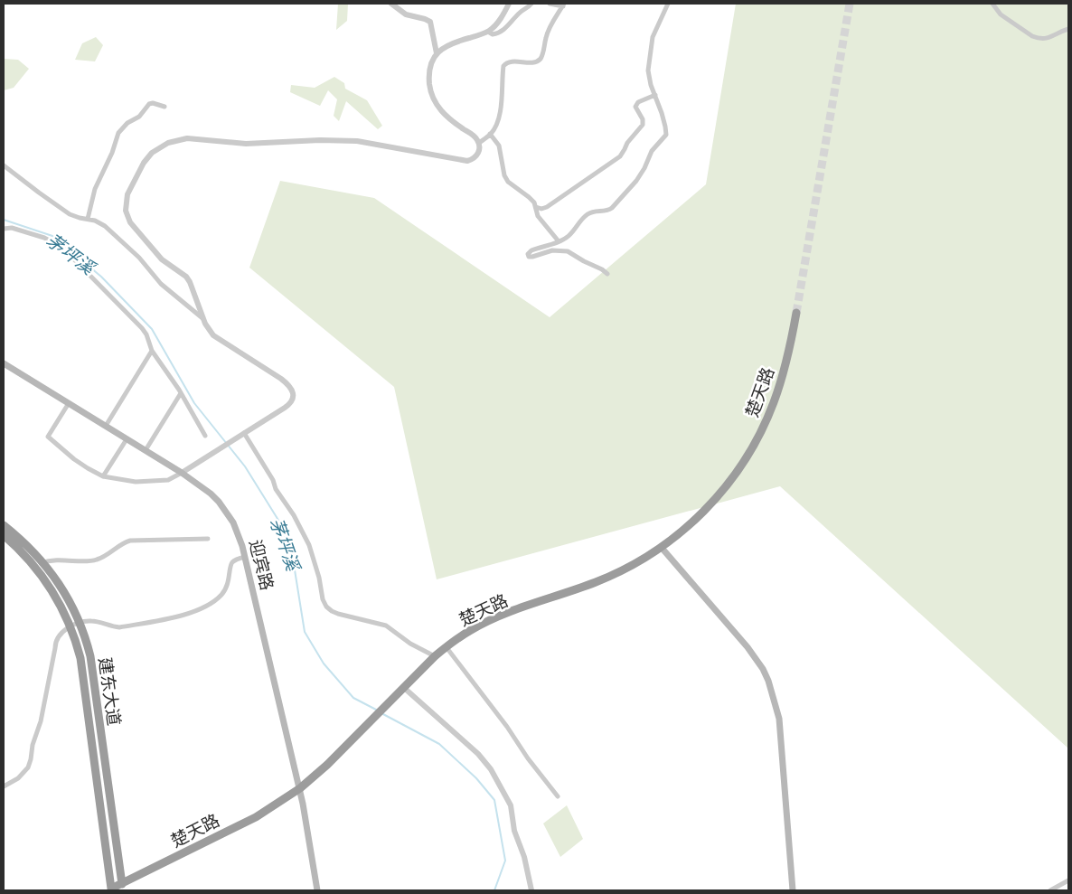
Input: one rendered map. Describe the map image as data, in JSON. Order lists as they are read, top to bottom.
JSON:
{
  "streets": {
    "highway": ["楚天路", "建东大道"],
    "main road": ["迎宾路"]
  },
  "crossings": [
    ["楚天路", "迎宾路"],
    ["楚天路", "建东大道"]
  ],
  "water": ["茅坪溪"]
}
